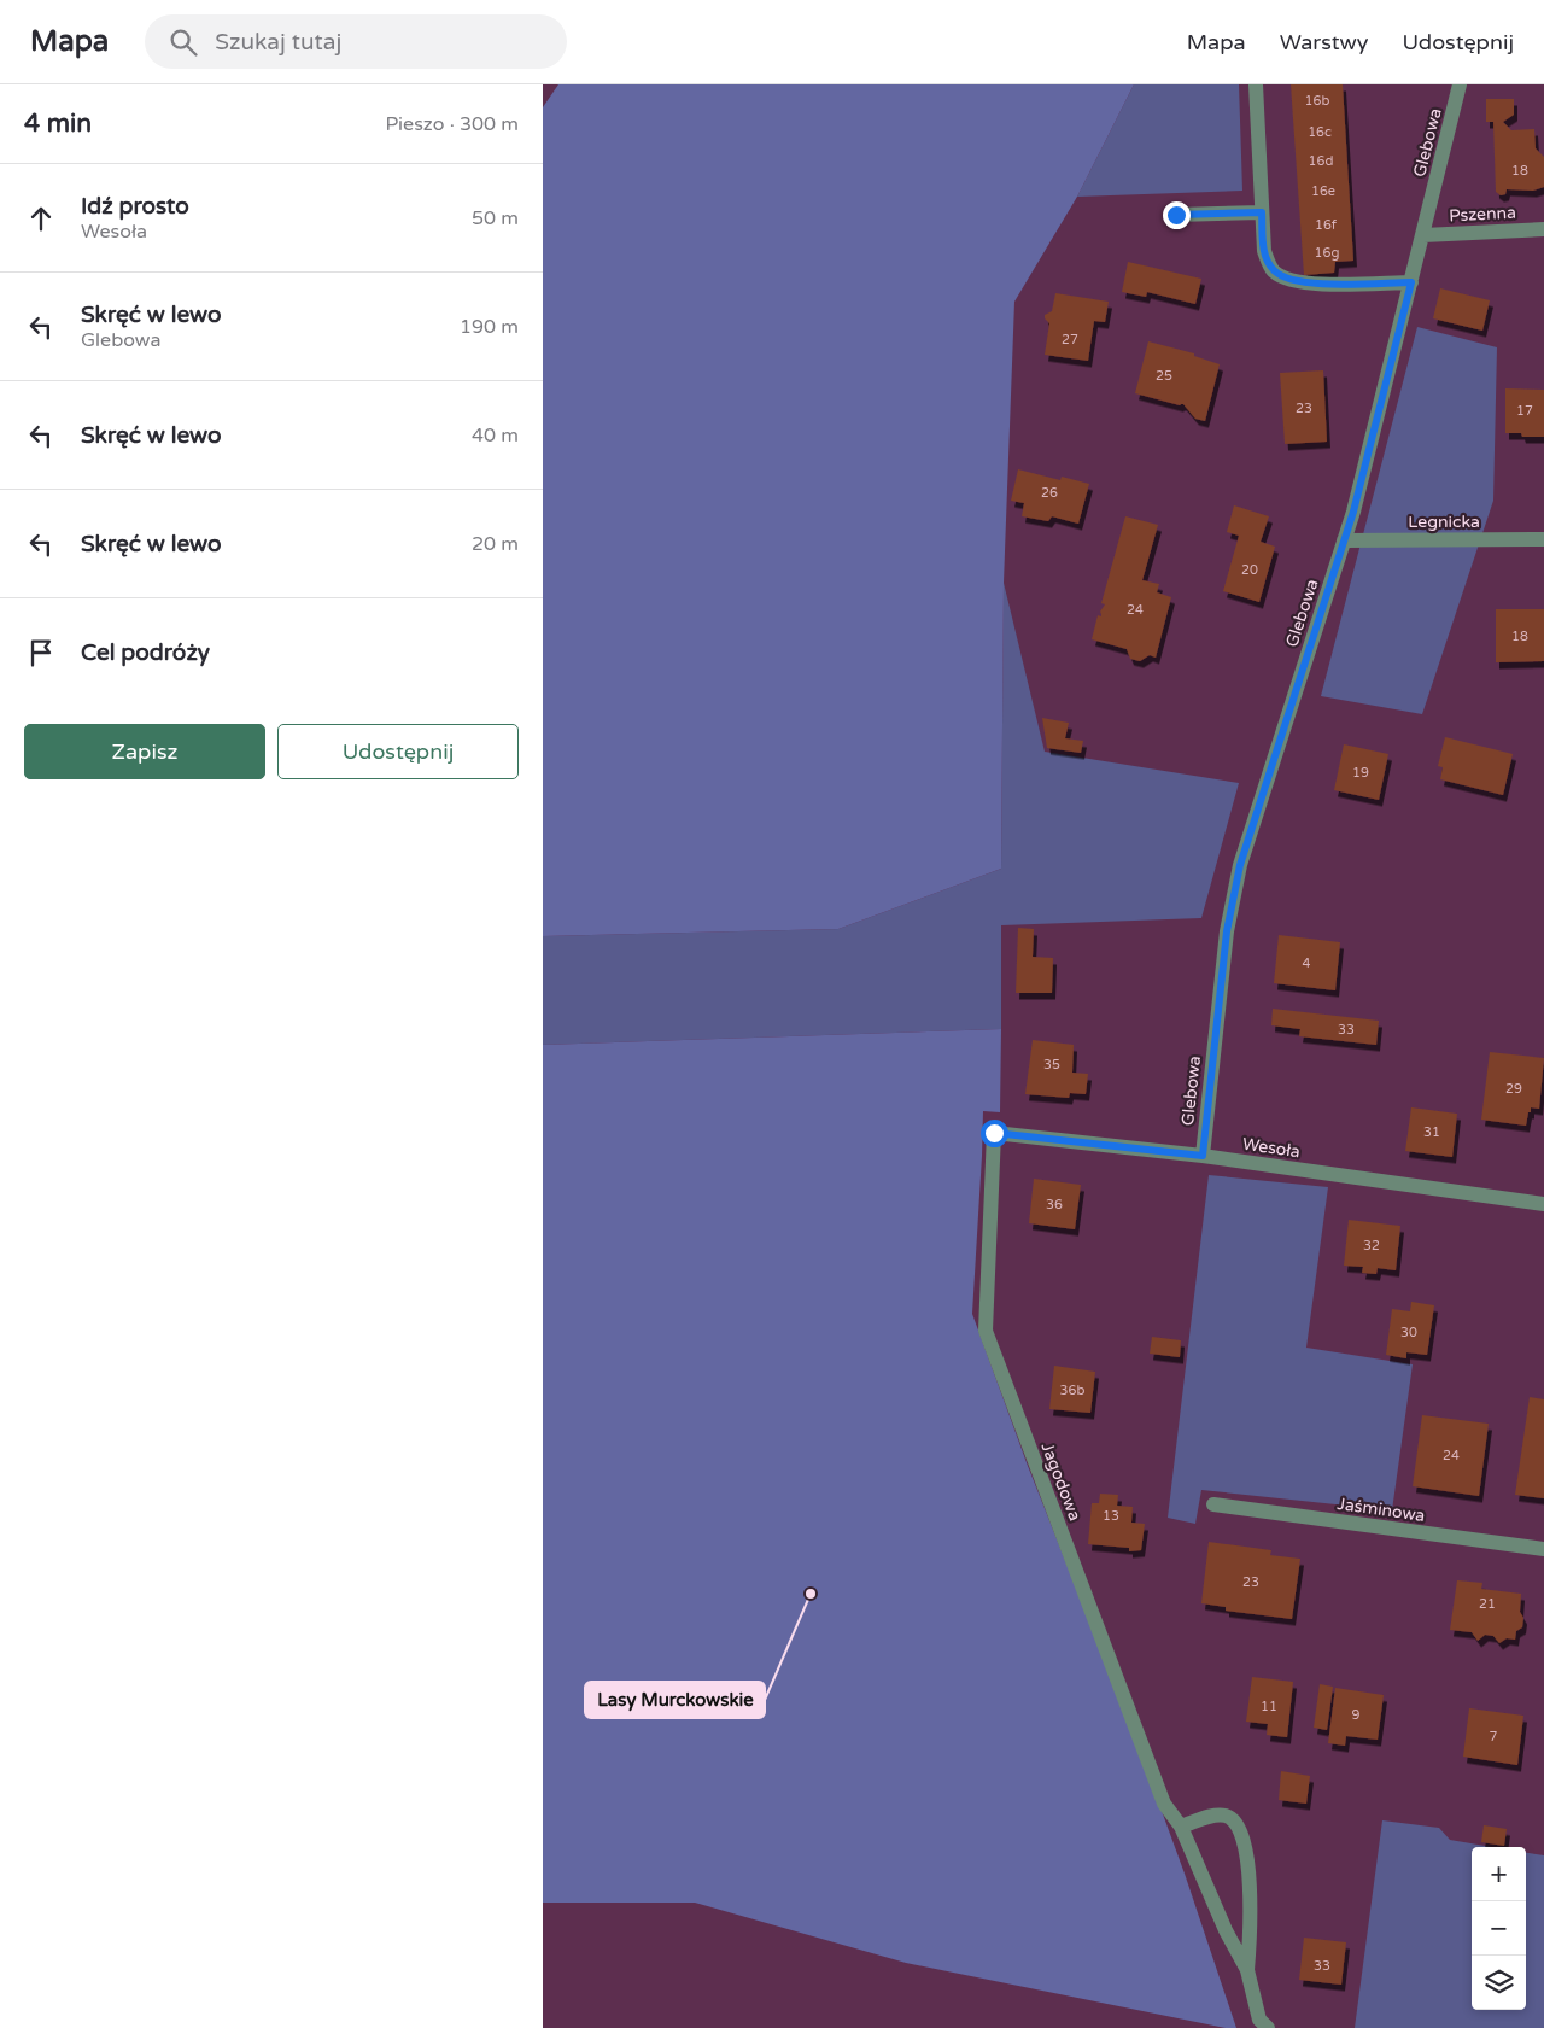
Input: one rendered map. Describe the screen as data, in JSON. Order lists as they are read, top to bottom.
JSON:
{
  "streets": {
    "street": [
      "Glebowa",
      "Pszenna",
      "Legnicka",
      "Wesoła",
      "Jagodowa",
      "Jaśminowa"
    ]
  },
  "crossings": [
    ["Glebowa", "Pszenna"],
    ["Glebowa", "Legnicka"],
    ["Glebowa", "Wesoła"],
    ["Wesoła", "Jagodowa"]
  ],
  "places": ["Lasy Murckowskie"],
  "house_numbers": [
    "16b",
    "16c",
    "16d",
    "18",
    "16e",
    "16f",
    "16g",
    "27",
    "25",
    "23",
    "17",
    "26",
    "20",
    "24",
    "18",
    "19",
    "4",
    "33",
    "35",
    "29",
    "31",
    "36",
    "32",
    "30",
    "36b",
    "24",
    "13",
    "23",
    "21",
    "11",
    "9",
    "7",
    "33"
  ],
  "page": {
    "header": "Mapa",
    "search": "Szukaj tutaj",
    "nav": ["Mapa", "Warstwy", "Udostępnij"],
    "heading": ["4 min", "Pieszo · 300 m"],
    "list": [
      ["Idź prosto", "Wesoła", "50 m"],
      ["Skręć w lewo", "Glebowa", "190 m"],
      ["Skręć w lewo", "40 m"],
      ["Skręć w lewo", "20 m"],
      "Cel podróży"
    ],
    "buttons": ["Zapisz", "Udostępnij"],
    "map_buttons": ["+", "−"]
  }
}
